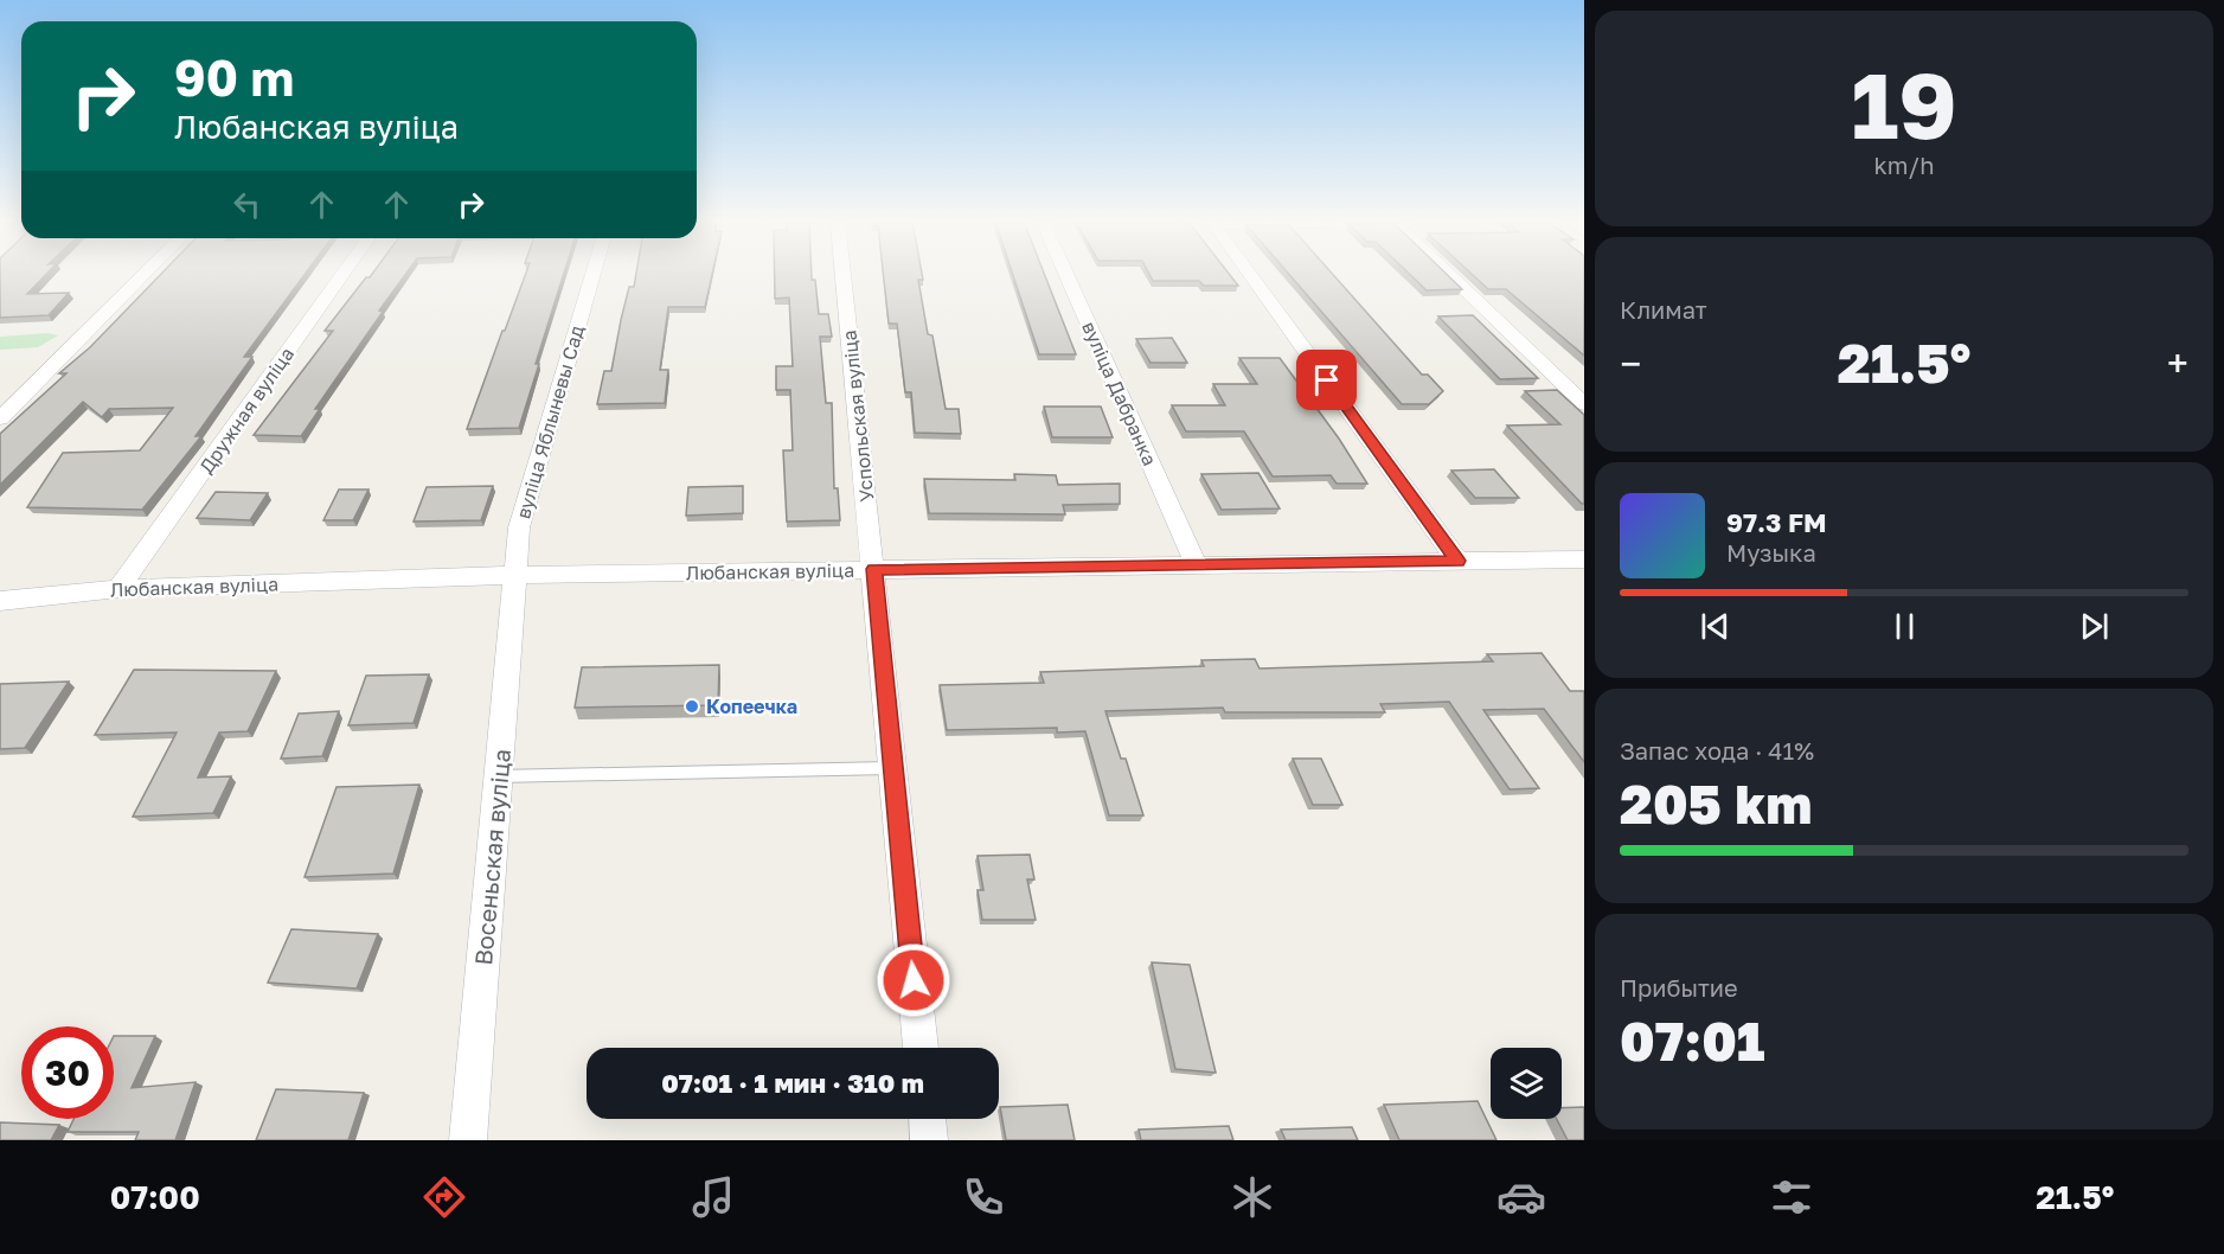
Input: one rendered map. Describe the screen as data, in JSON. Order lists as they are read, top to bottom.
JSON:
{
  "streets": {
    "street": [
      "вуліца Дабранка",
      "Дружная вуліца",
      "Успольская вуліца",
      "вуліца Яблыневы Сад",
      "Любанская вуліца",
      "Восеньская вуліца"
    ]
  },
  "crossings": [
    ["вуліца Дабранка", "Любанская вуліца"],
    ["Дружная вуліца", "Любанская вуліца"],
    ["Успольская вуліца", "Любанская вуліца"],
    ["вуліца Яблыневы Сад", "Любанская вуліца"],
    ["вуліца Яблыневы Сад", "Восеньская вуліца"],
    ["Любанская вуліца", "Восеньская вуліца"]
  ],
  "places": ["Копеечка"],
  "page": {
    "tile": [
      ["19", "km/h"],
      "Климат",
      ["Запас хода · 41%", "205 km"],
      ["Прибытие", "07:01"]
    ],
    "turn": ["90 m", "Любанская вуліца"],
    "heat": ["−", "21.5°", "+"],
    "song": ["97.3 FM", "Музыка"],
    "limit": "30",
    "trip": "07:01 · 1 мин · 310 m",
    "tabs": ["07:00", "21.5°"]
  }
}
